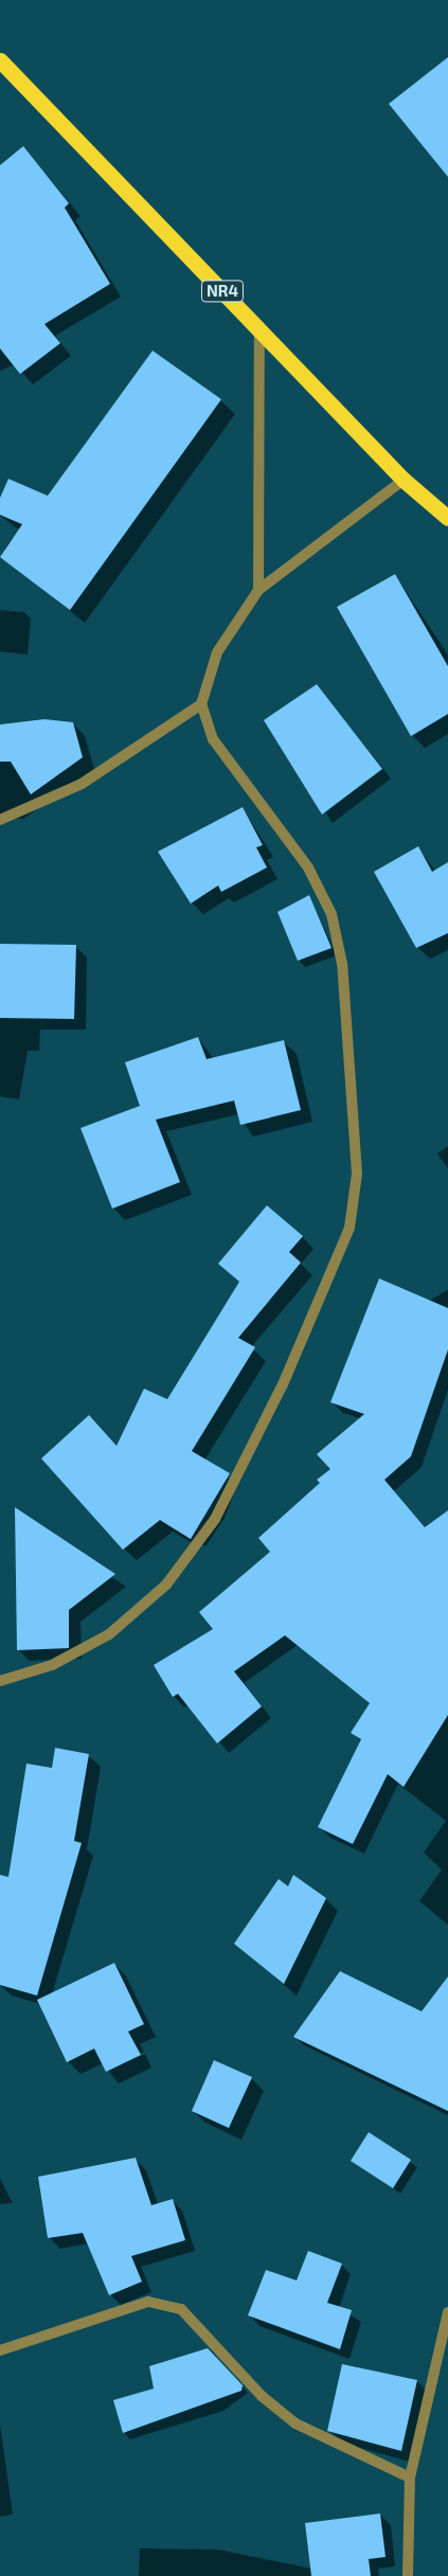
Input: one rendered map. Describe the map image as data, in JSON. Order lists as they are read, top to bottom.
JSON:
{
  "streets": {
    "highway": ["NR4"]
  }
}
